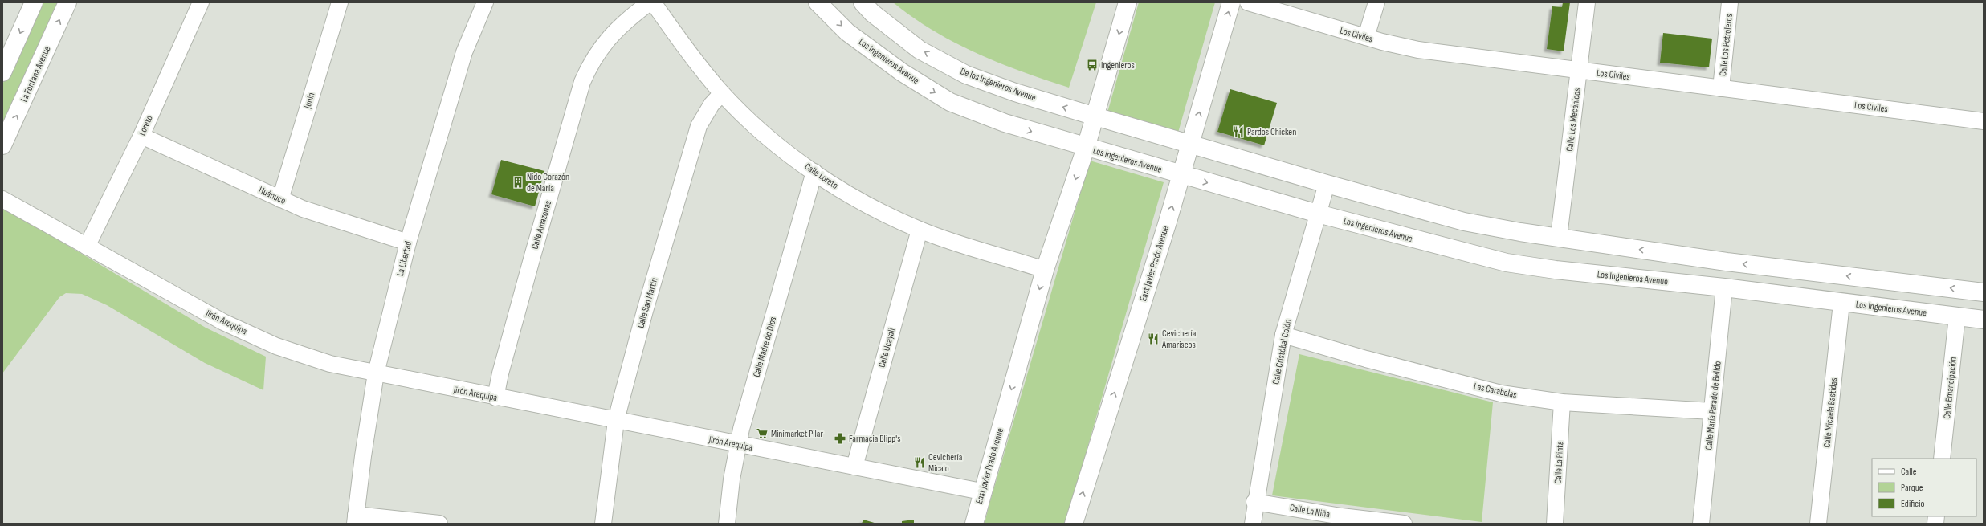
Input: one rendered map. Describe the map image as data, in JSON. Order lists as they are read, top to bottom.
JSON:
{
  "streets": {
    "street": [
      "Los Civiles",
      "Calle Los Petroleros",
      "Los Ingenieros Avenue",
      "La Fontana Avenue",
      "De los Ingenieros Avenue",
      "Junín",
      "Calle Los Mecánicos",
      "Loreto",
      "Calle Loreto",
      "Huánuco",
      "Calle Amazonas",
      "La Libertad",
      "East Javier Prado Avenue",
      "Calle San Martín",
      "Jirón Arequipa",
      "Calle Madre de Dios",
      "Calle Ucayali",
      "Calle Cristóbal Colón",
      "Calle Emancipación",
      "Las Carabelas",
      "Calle María Parado de Belido",
      "Calle Micaela Bastidas",
      "Calle La Pinta",
      "Calle La Niña"
    ]
  },
  "crossings": [
    ["Los Civiles", "Calle Los Petroleros"],
    ["Los Civiles", "Calle Los Mecánicos"],
    ["Los Ingenieros Avenue", "East Javier Prado Avenue"],
    ["Los Ingenieros Avenue", "Calle Cristóbal Colón"],
    ["Los Ingenieros Avenue", "Calle Emancipación"],
    ["Los Ingenieros Avenue", "Calle María Parado de Belido"],
    ["Los Ingenieros Avenue", "Calle Micaela Bastidas"],
    ["De los Ingenieros Avenue", "East Javier Prado Avenue"],
    ["Junín", "Huánuco"],
    ["Loreto", "Huánuco"],
    ["Loreto", "Jirón Arequipa"],
    ["Calle Loreto", "East Javier Prado Avenue"],
    ["Calle Loreto", "Calle San Martín"],
    ["Calle Loreto", "Calle Madre de Dios"],
    ["Calle Loreto", "Calle Ucayali"],
    ["Huánuco", "La Libertad"],
    ["Calle Amazonas", "Jirón Arequipa"],
    ["La Libertad", "Jirón Arequipa"],
    ["East Javier Prado Avenue", "Jirón Arequipa"],
    ["Calle San Martín", "Jirón Arequipa"],
    ["Jirón Arequipa", "Calle Madre de Dios"],
    ["Jirón Arequipa", "Calle Ucayali"],
    ["Calle Cristóbal Colón", "Las Carabelas"],
    ["Calle Cristóbal Colón", "Calle La Niña"],
    ["Las Carabelas", "Calle María Parado de Belido"],
    ["Las Carabelas", "Calle La Pinta"]
  ],
  "one_way": ["De los Ingenieros Avenue"],
  "places": {
    "bus stop": ["Ingenieros"],
    "restaurant": ["Pardos Chicken", "Cevichería Amariscos", "Cevichería Micalo"],
    "building": ["Nido Corazón de María"],
    "supermarket": ["Minimarket Pilar"],
    "pharmacy": ["Farmacia Blipp's"]
  },
  "legend": ["Calle", "Parque", "Edificio"]
}
